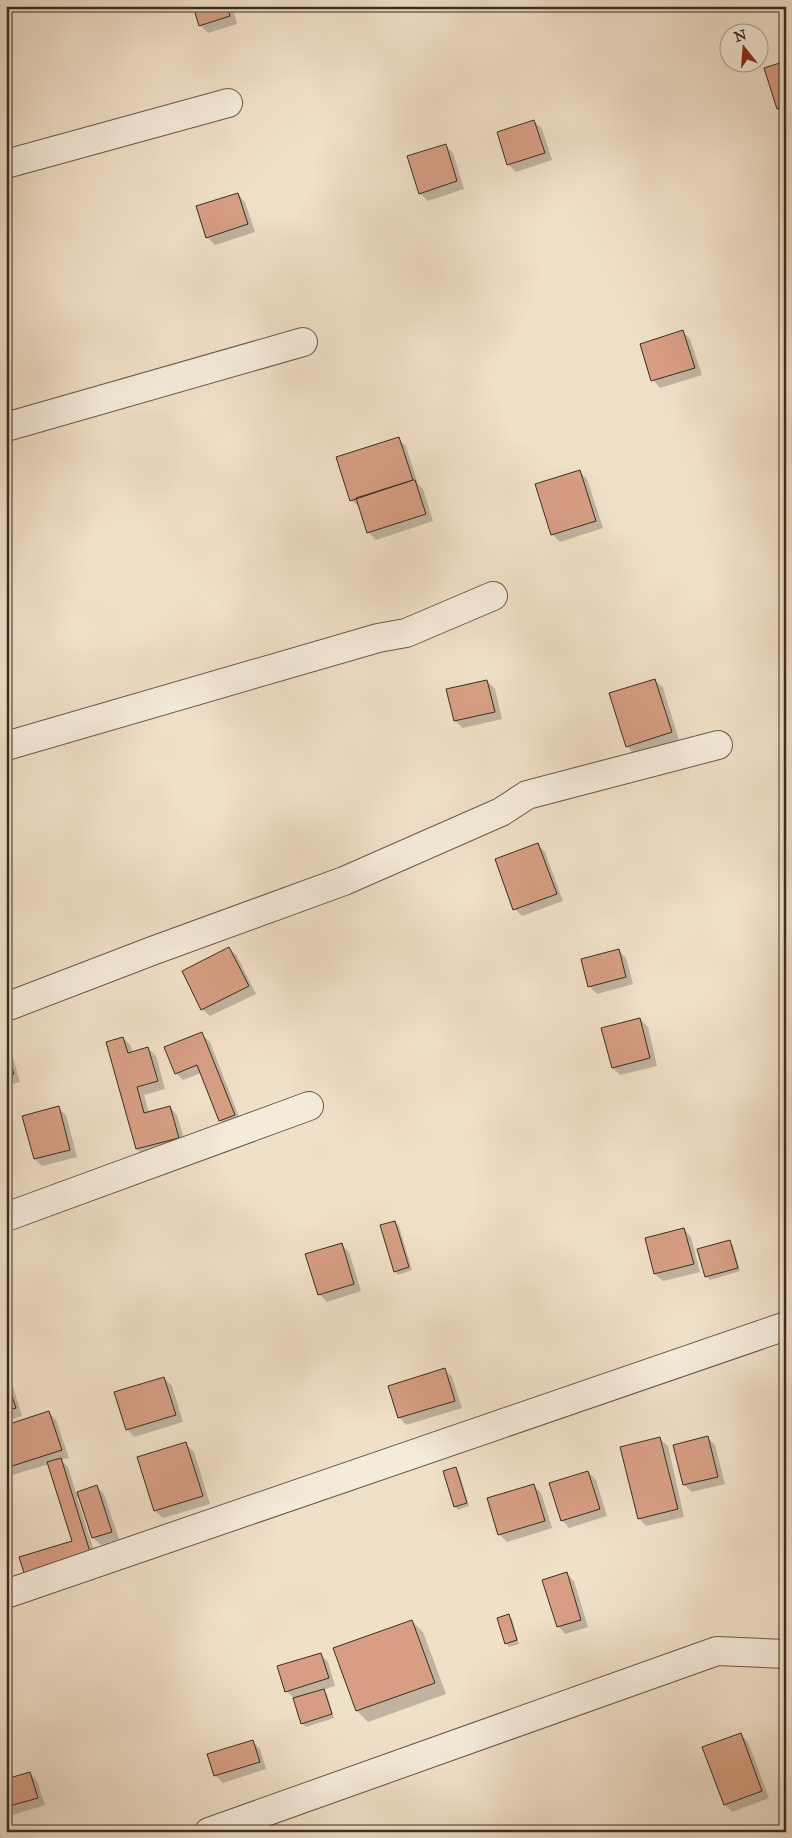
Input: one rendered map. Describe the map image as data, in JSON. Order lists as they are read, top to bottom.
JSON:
{
  "north": "top"
}
